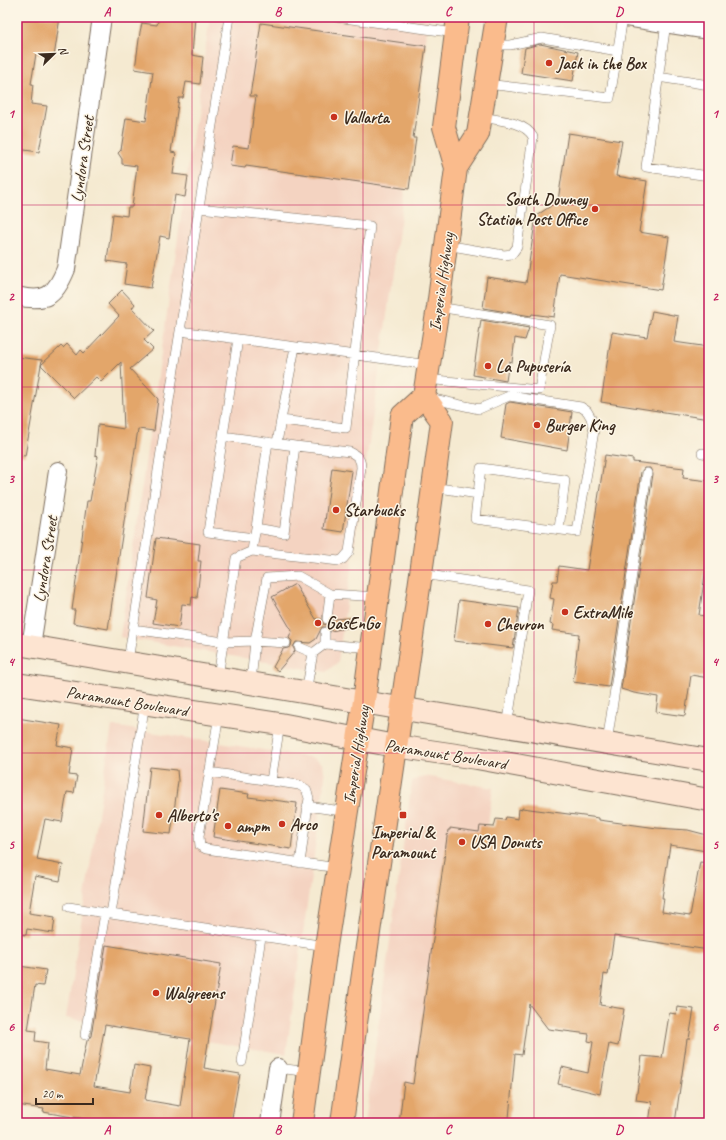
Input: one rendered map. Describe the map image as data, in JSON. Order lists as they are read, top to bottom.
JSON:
{
  "streets": {
    "main road": ["Imperial Highway", "Paramount Boulevard"],
    "street": ["Lyndora Street"]
  },
  "crossings": [
    ["Imperial Highway", "Paramount Boulevard"]
  ],
  "places": {
    "other": [
      "Jack in the Box",
      "Vallarta",
      "South Downey Station Post Office",
      "La Pupusería",
      "Burger King",
      "Starbucks",
      "ExtraMile",
      "GasEnGo",
      "Chevron",
      "Alberto's",
      "Arco",
      "ampm",
      "USA Donuts",
      "Walgreens"
    ],
    "transit": ["Imperial & Paramount"]
  },
  "scale_bar": "20 m",
  "north": "top right",
  "grid": {
    "columns": [
      "A",
      "B",
      "C",
      "D"
    ],
    "rows": [
      "1",
      "2",
      "3",
      "4",
      "5",
      "6"
    ]
  }
}
